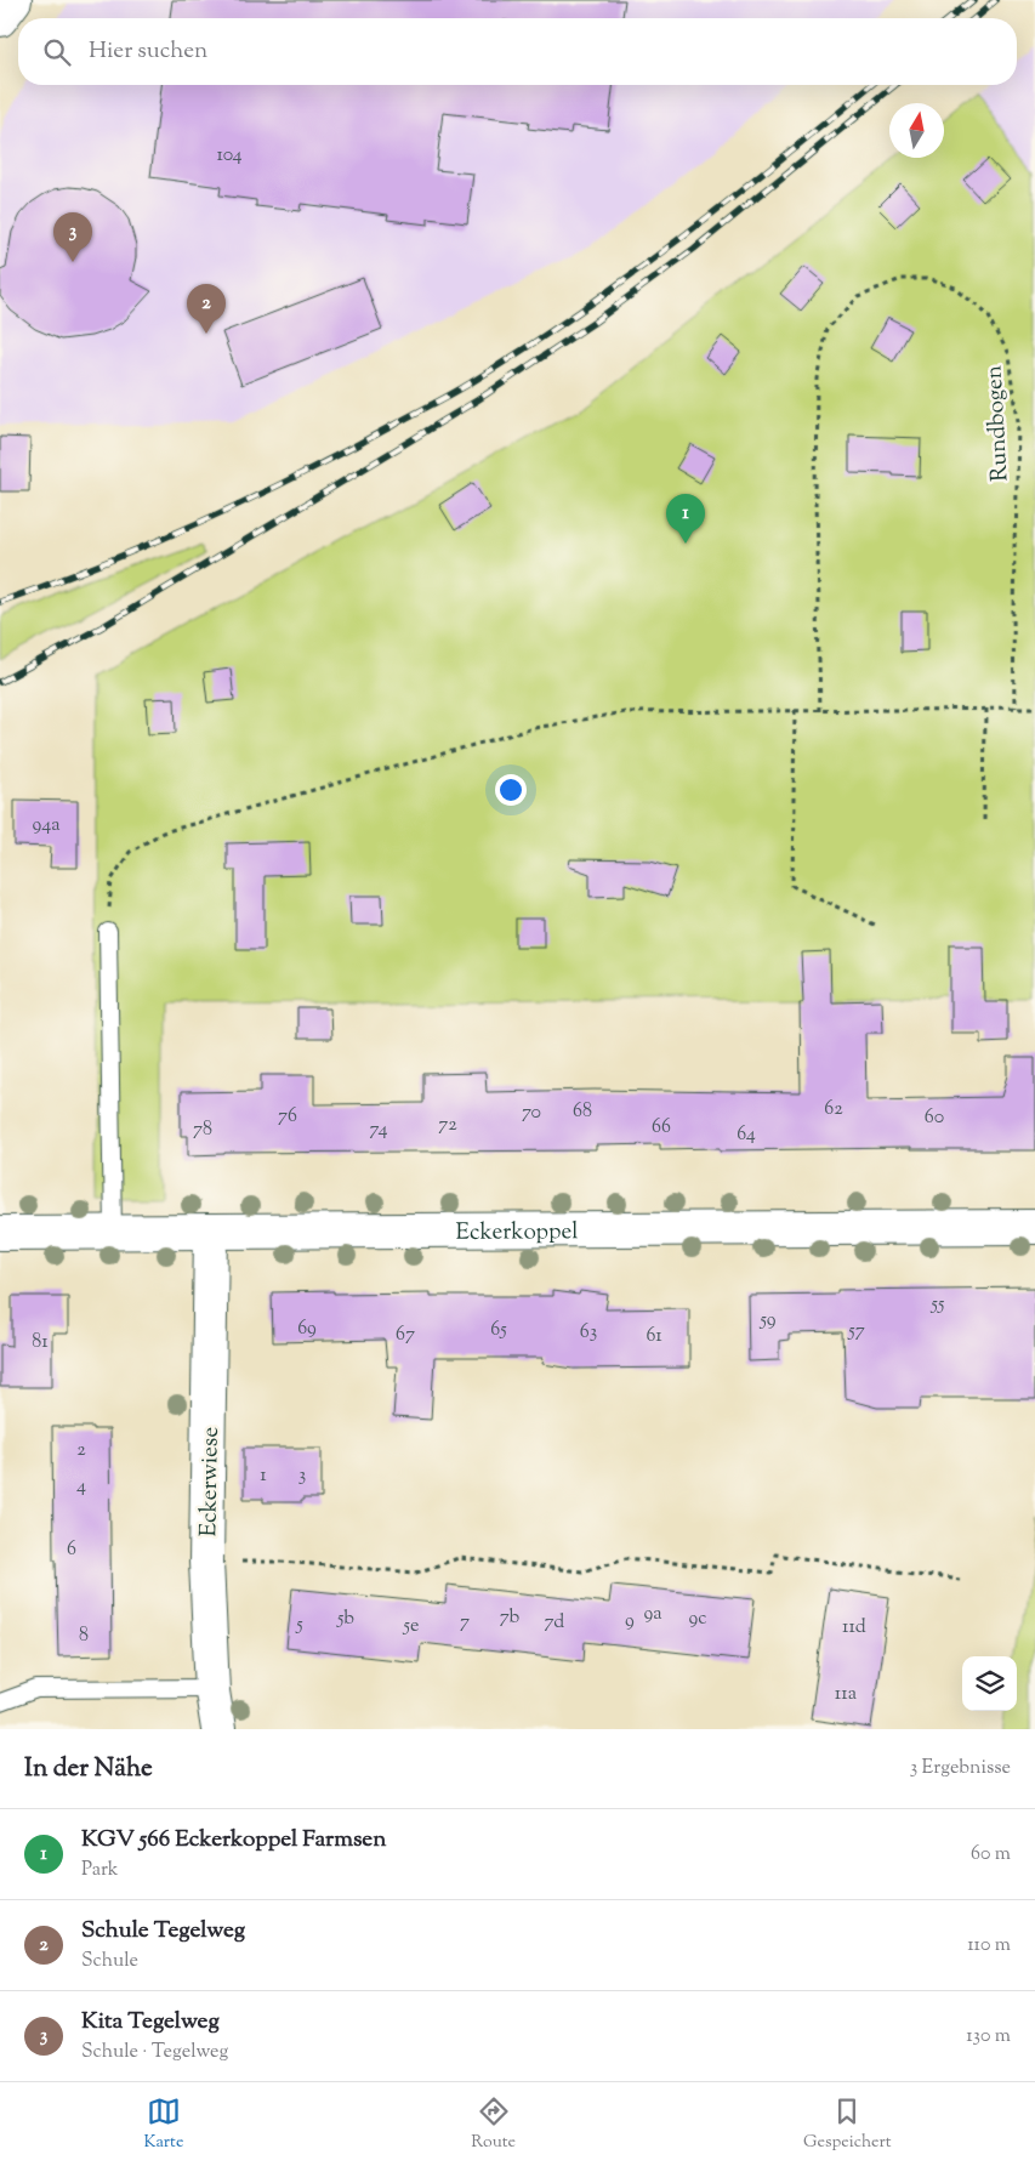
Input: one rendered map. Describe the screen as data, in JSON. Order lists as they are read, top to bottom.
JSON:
{
  "streets": {
    "street": ["Eckerkoppel", "Eckerwiese"],
    "path": ["Rundbogen"]
  },
  "crossings": [
    ["Eckerkoppel", "Eckerwiese"]
  ],
  "house_numbers": [
    "104",
    "94a",
    "62",
    "68",
    "70",
    "76",
    "60",
    "72",
    "66",
    "78",
    "74",
    "64",
    "55",
    "59",
    "69",
    "65",
    "57",
    "63",
    "67",
    "61",
    "81",
    "2",
    "1",
    "3",
    "4",
    "6",
    "9a",
    "7b",
    "5b",
    "9c",
    "9",
    "7",
    "7d",
    "5",
    "5e",
    "11d",
    "8",
    "11a"
  ],
  "north": "top",
  "page": {
    "search": "Hier suchen",
    "pins": ["3", "2", "1"],
    "heading": ["In der Nähe", "3 Ergebnisse"],
    "list": [
      {
        "mark": "1",
        "name": "KGV 566 Eckerkoppel Farmsen",
        "note": "Park",
        "value": "60 m"
      },
      {
        "mark": "2",
        "name": "Schule Tegelweg",
        "note": "Schule",
        "value": "110 m"
      },
      {
        "mark": "3",
        "name": "Kita Tegelweg",
        "note": "Schule · Tegelweg",
        "value": "130 m"
      }
    ],
    "nav": ["Karte", "Route", "Gespeichert"]
  }
}
